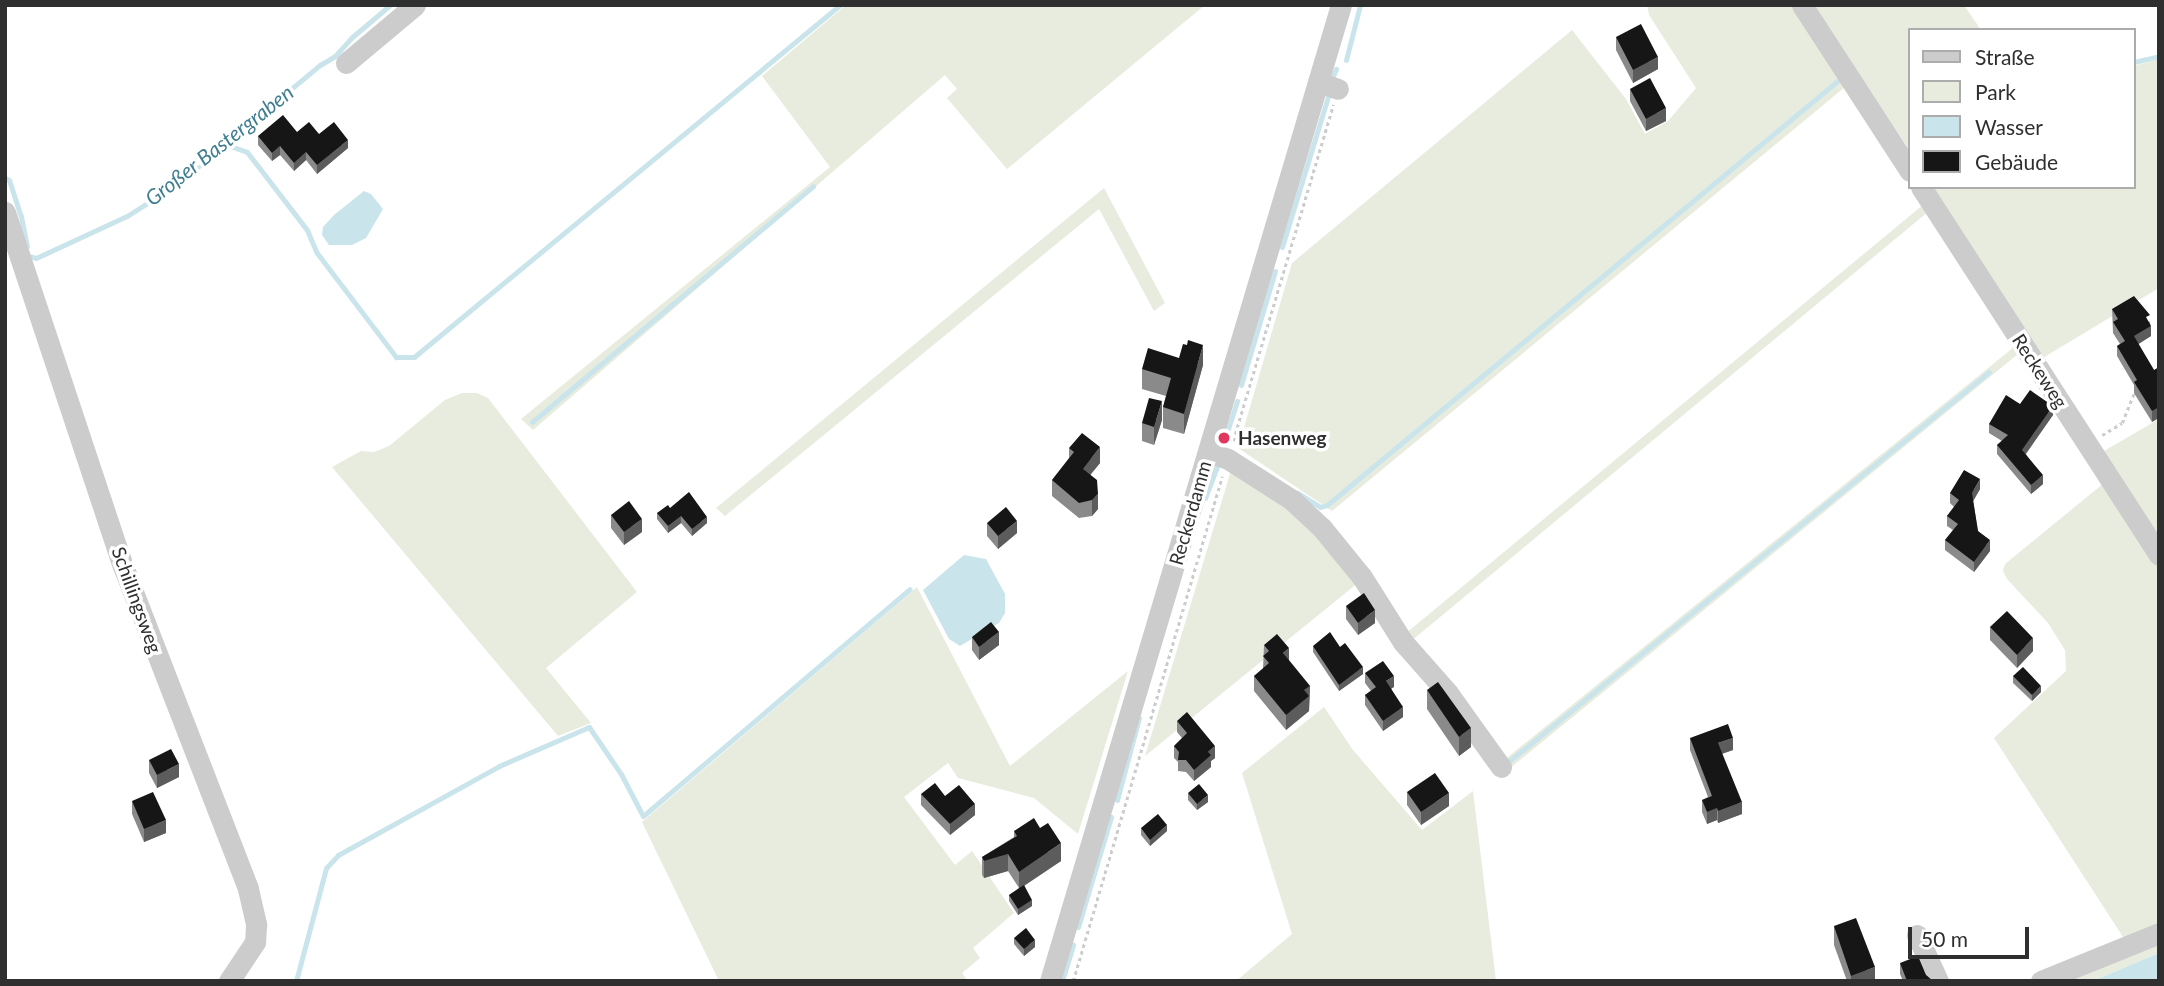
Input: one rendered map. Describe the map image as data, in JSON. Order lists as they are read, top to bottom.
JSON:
{
  "streets": {
    "street": ["Reckeweg", "Reckerdamm", "Schillingsweg"]
  },
  "water": ["Großer Bastergraben"],
  "places": ["Hasenweg"],
  "legend": [
    "Straße",
    "Park",
    "Wasser",
    "Gebäude"
  ],
  "scale_bar": "50 m"
}
